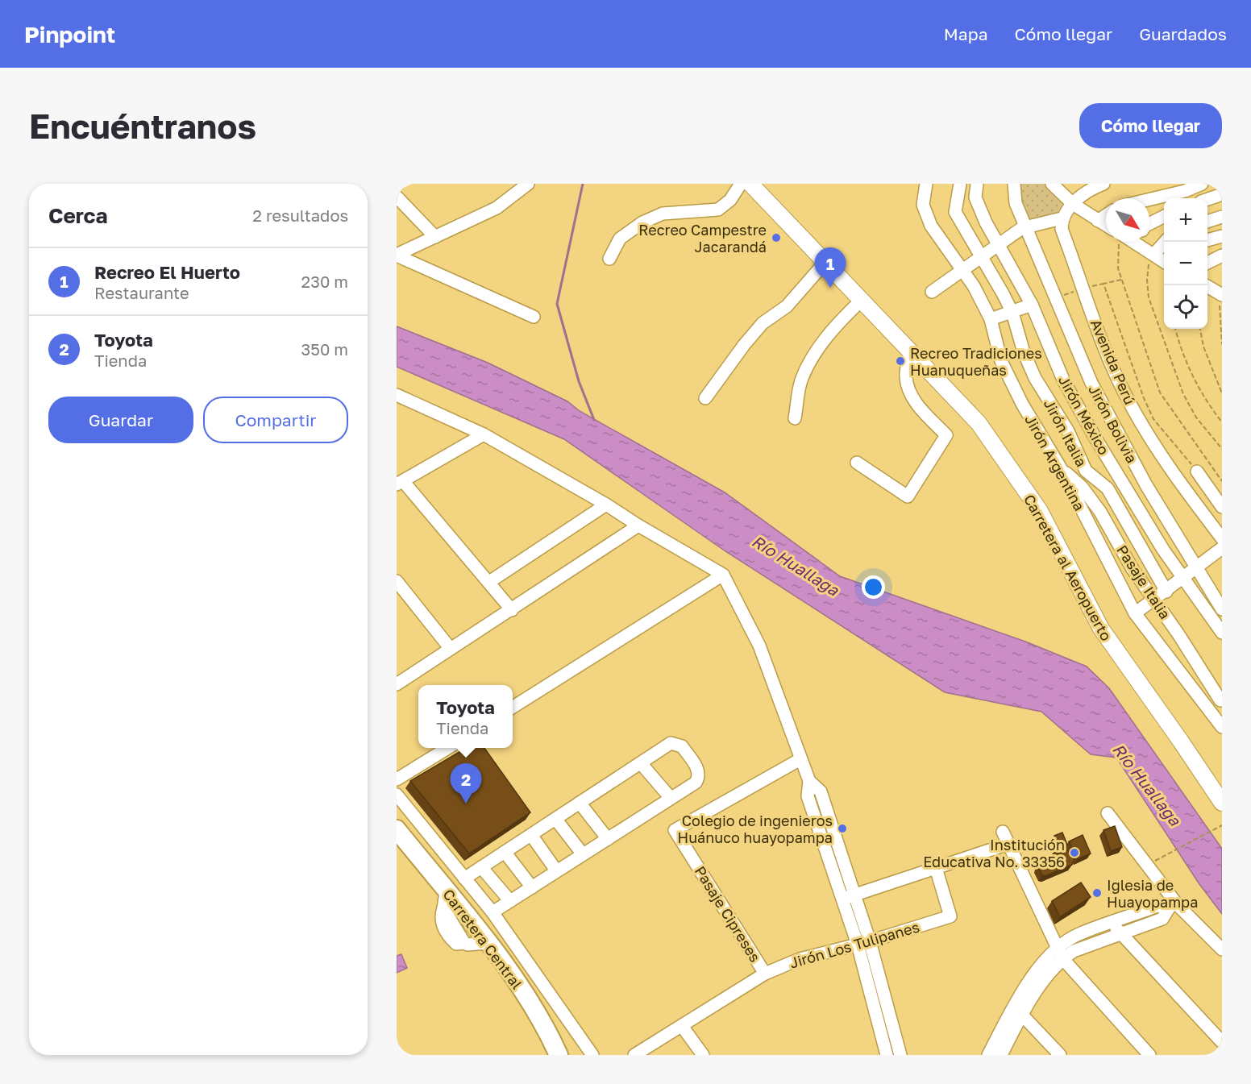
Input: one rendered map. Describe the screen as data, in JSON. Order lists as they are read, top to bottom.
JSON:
{
  "streets": {
    "highway": ["Carretera Central"],
    "main road": ["Carretera al Aeropuerto"],
    "street": [
      "Avenida Perú",
      "Jirón México",
      "Jirón Bolivia",
      "Jirón Italia",
      "Jirón Argentina",
      "Pasaje Italia",
      "Pasaje Cipreses",
      "Jirón Los Tulipanes"
    ]
  },
  "crossings": [
    ["Jirón Argentina", "Pasaje Italia"],
    ["Pasaje Cipreses", "Jirón Los Tulipanes"]
  ],
  "water": ["Río Huallaga"],
  "places": [
    "Recreo Campestre Jacarandá",
    "Recreo Tradiciones Huanuqueñas",
    "Colegio de ingenieros Huánuco huayopampa",
    "Institución Educativa No. 33356",
    "Iglesia de Huayopampa"
  ],
  "north": "bottom right",
  "page": {
    "header": "Pinpoint",
    "nav": ["Mapa", "Cómo llegar", "Guardados"],
    "buttons": [
      "Cómo llegar",
      ["Guardar", "Compartir"]
    ],
    "title": "Encuéntranos",
    "heading": ["Cerca", "2 resultados"],
    "map_buttons": ["+", "−"],
    "list": [
      {
        "mark": "1",
        "name": "Recreo El Huerto",
        "note": "Restaurante",
        "value": "230 m"
      },
      {
        "mark": "2",
        "name": "Toyota",
        "note": "Tienda",
        "value": "350 m"
      }
    ],
    "pins": ["1", "2"],
    "popup": ["Toyota", "Tienda"]
  }
}
